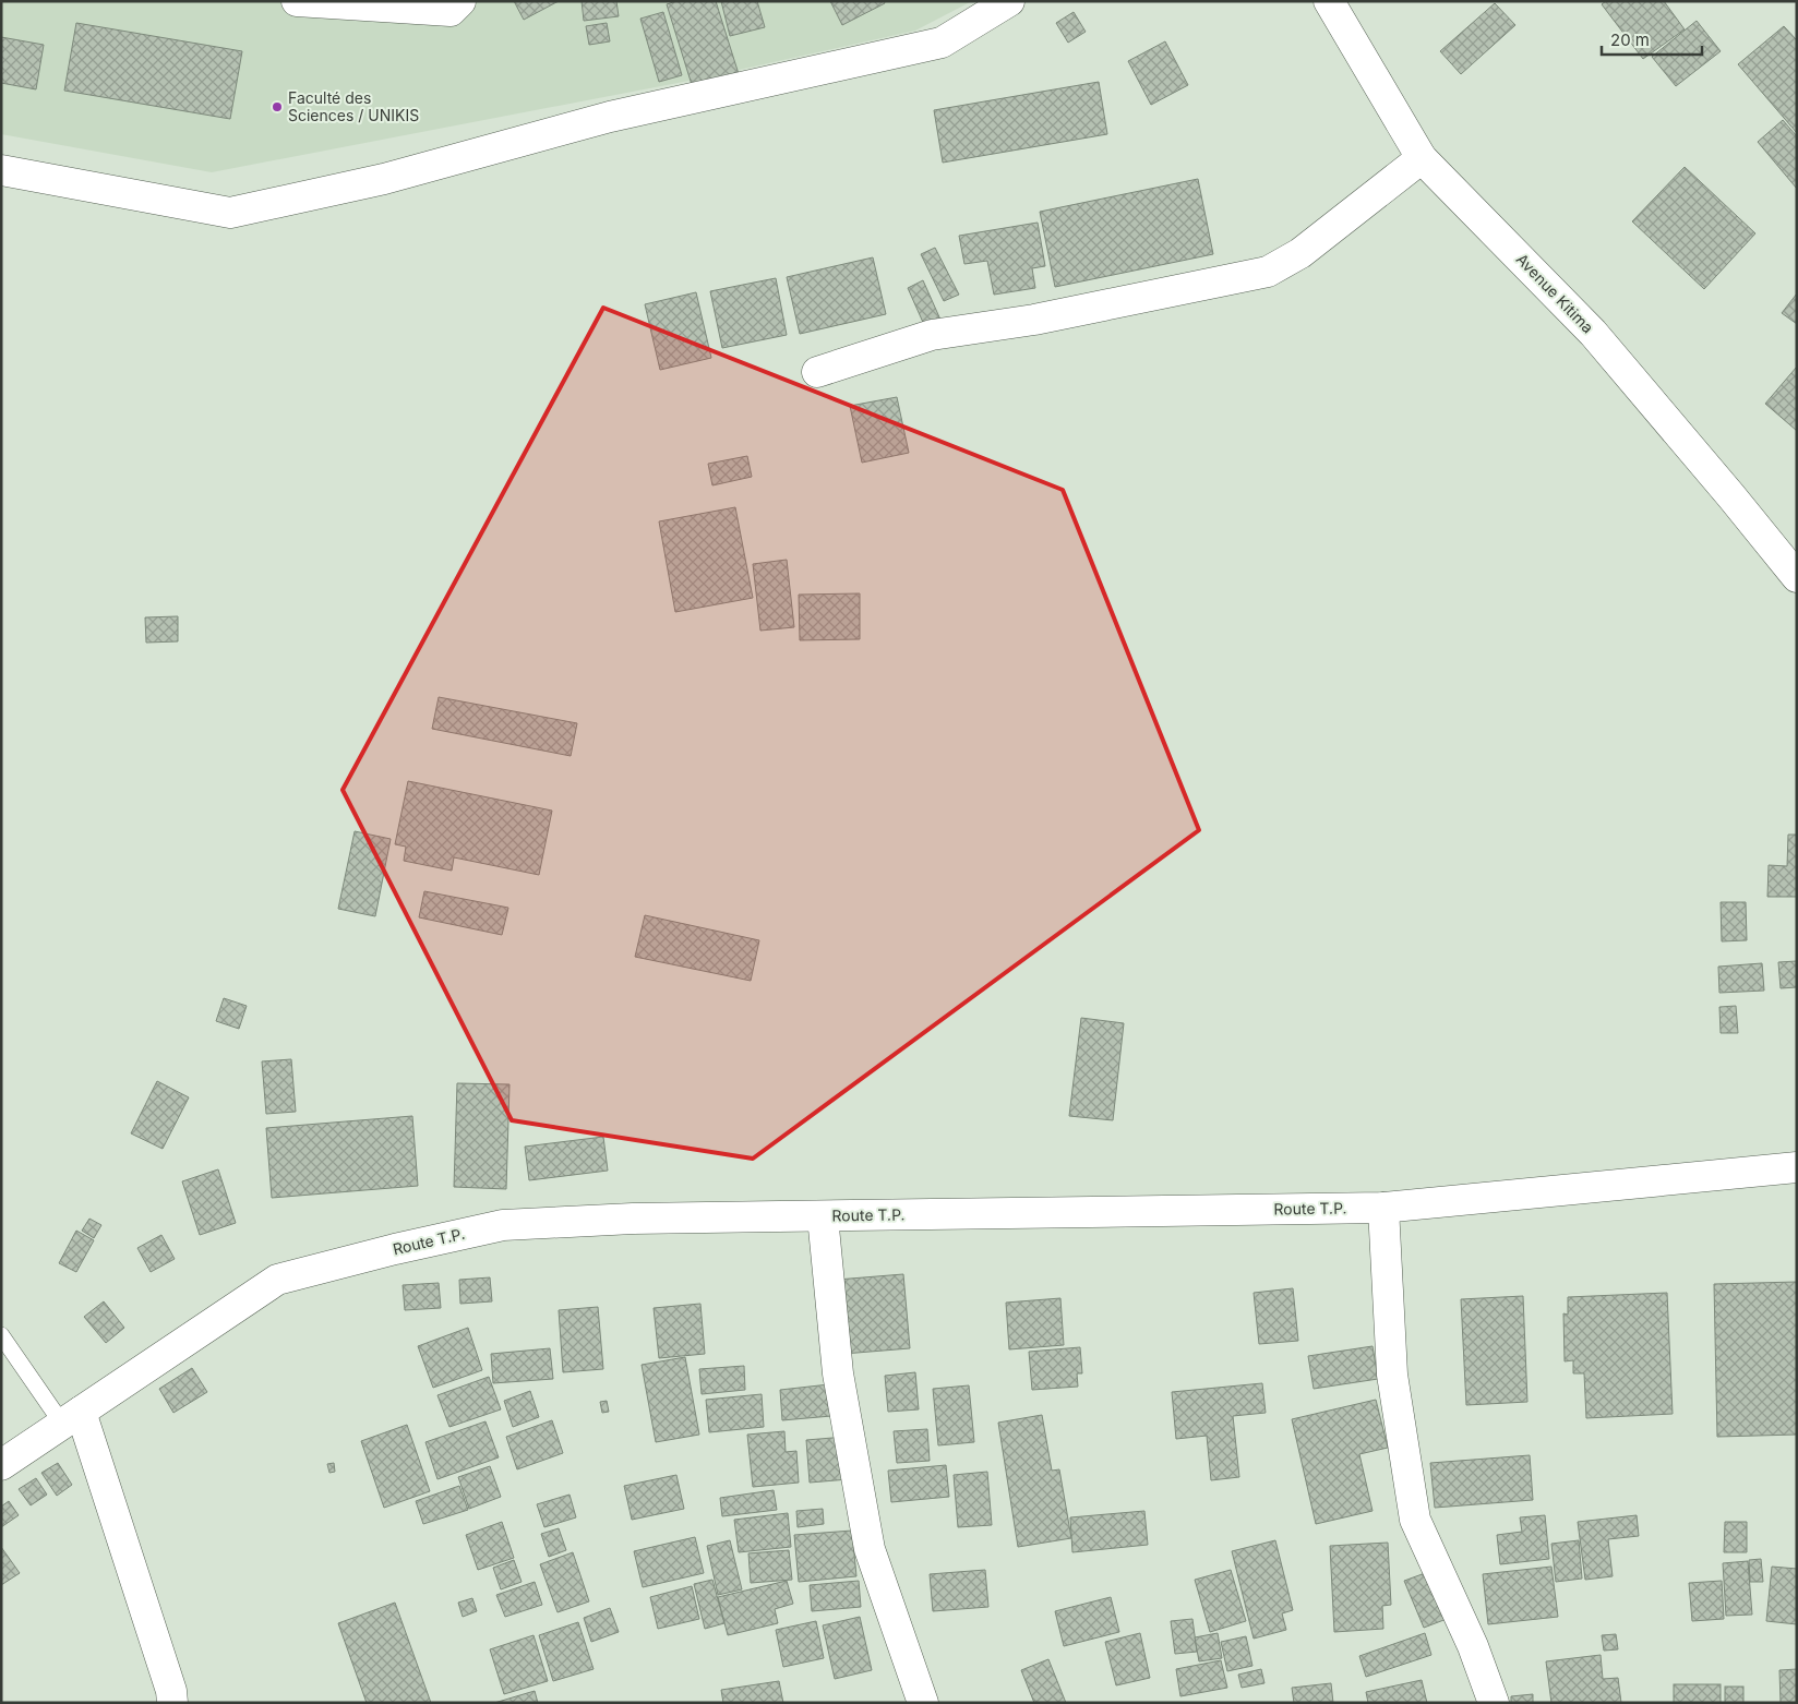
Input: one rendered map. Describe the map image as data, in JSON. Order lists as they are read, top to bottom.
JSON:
{
  "streets": {
    "street": ["Avenue Kitima", "Route T.P."]
  },
  "places": ["Faculté des Sciences / UNIKIS"],
  "scale_bar": "20 m"
}
